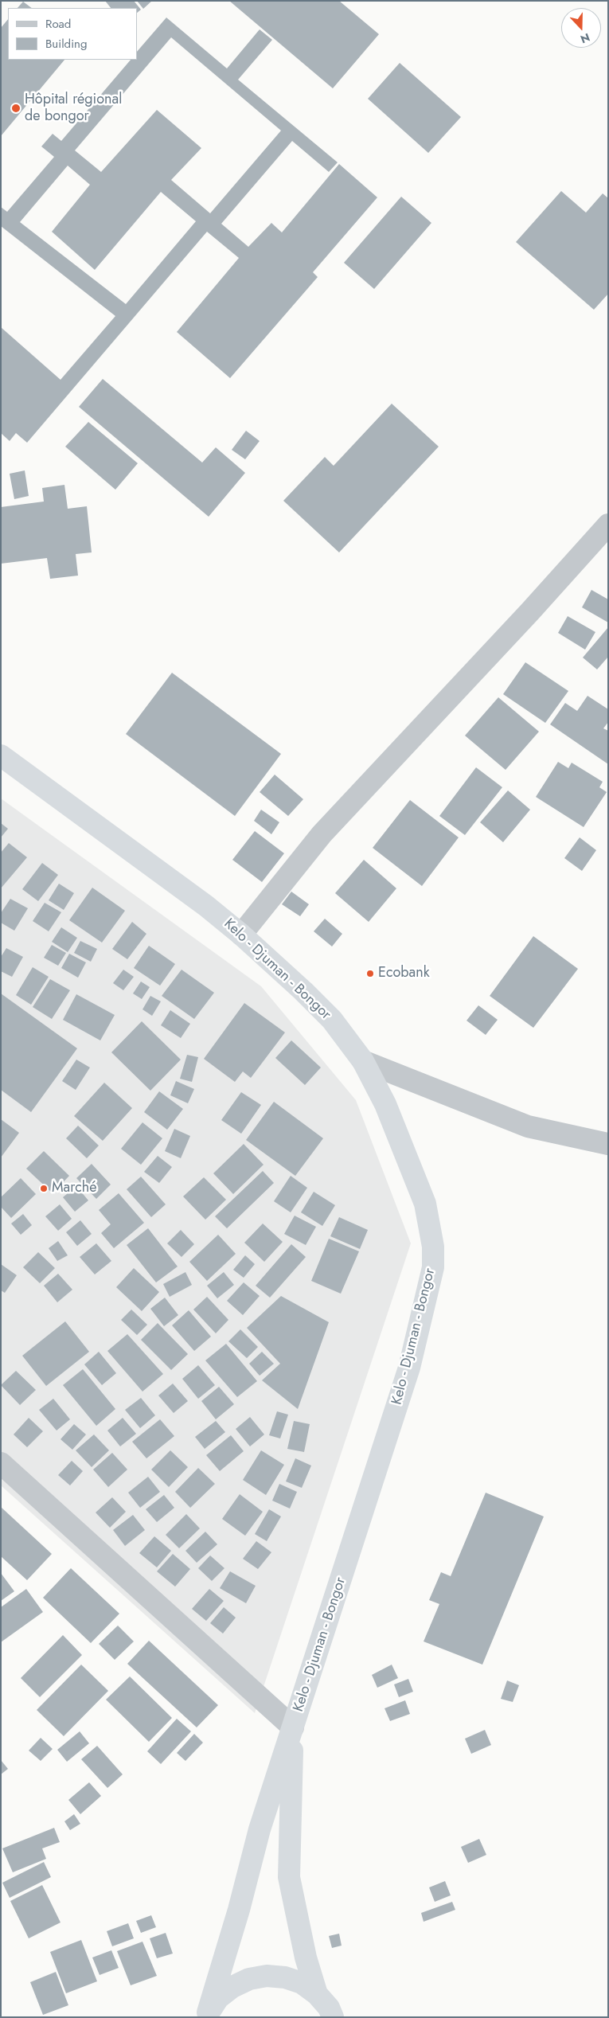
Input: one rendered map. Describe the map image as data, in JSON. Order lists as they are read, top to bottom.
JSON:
{
  "streets": {
    "highway": ["Kelo - Djuman - Bongor"]
  },
  "places": ["Hôpital régional de bongor", "Ecobank", "Marché"],
  "legend": ["Road", "Building"],
  "north": "bottom"
}
